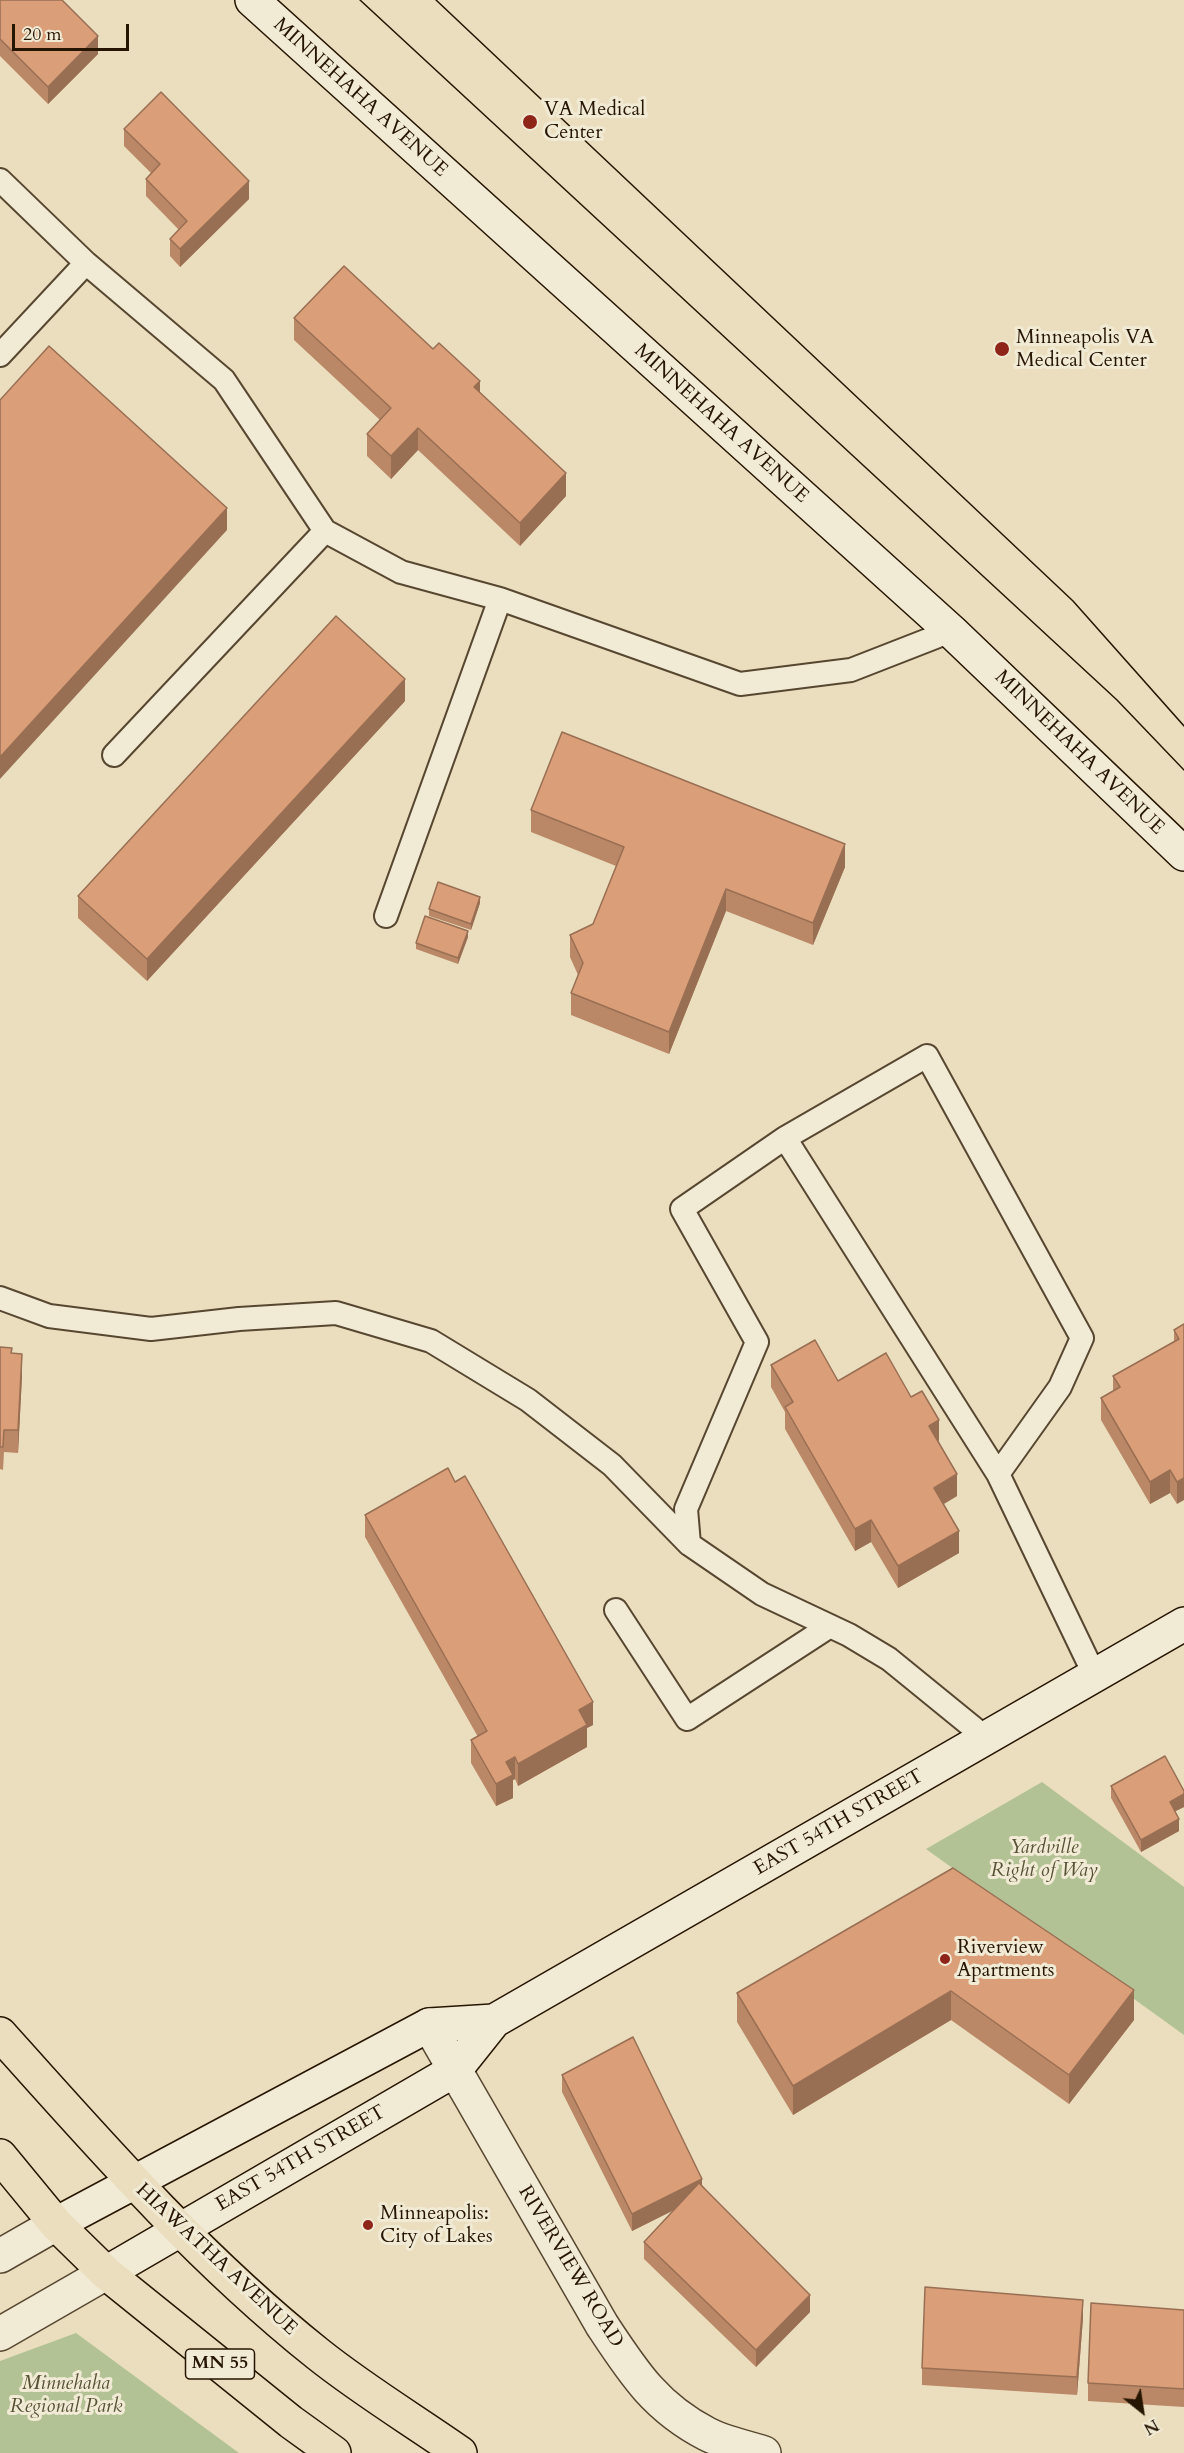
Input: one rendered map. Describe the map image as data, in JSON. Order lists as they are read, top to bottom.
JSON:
{
  "streets": {
    "highway": ["HIAWATHA AVENUE", "MN 55"],
    "street": ["MINNEHAHA AVENUE", "EAST 54TH STREET", "RIVERVIEW ROAD"]
  },
  "crossings": [
    ["EAST 54TH STREET", "HIAWATHA AVENUE"],
    ["EAST 54TH STREET", "RIVERVIEW ROAD"],
    ["EAST 54TH STREET", "MN 55"]
  ],
  "parks": ["Yardville Right of Way", "Minnehaha Regional Park"],
  "places": [
    "VA Medical Center",
    "Minneapolis VA Medical Center",
    "Riverview Apartments",
    "Minneapolis: City of Lakes"
  ],
  "scale_bar": "20 m",
  "north": "bottom right"
}
